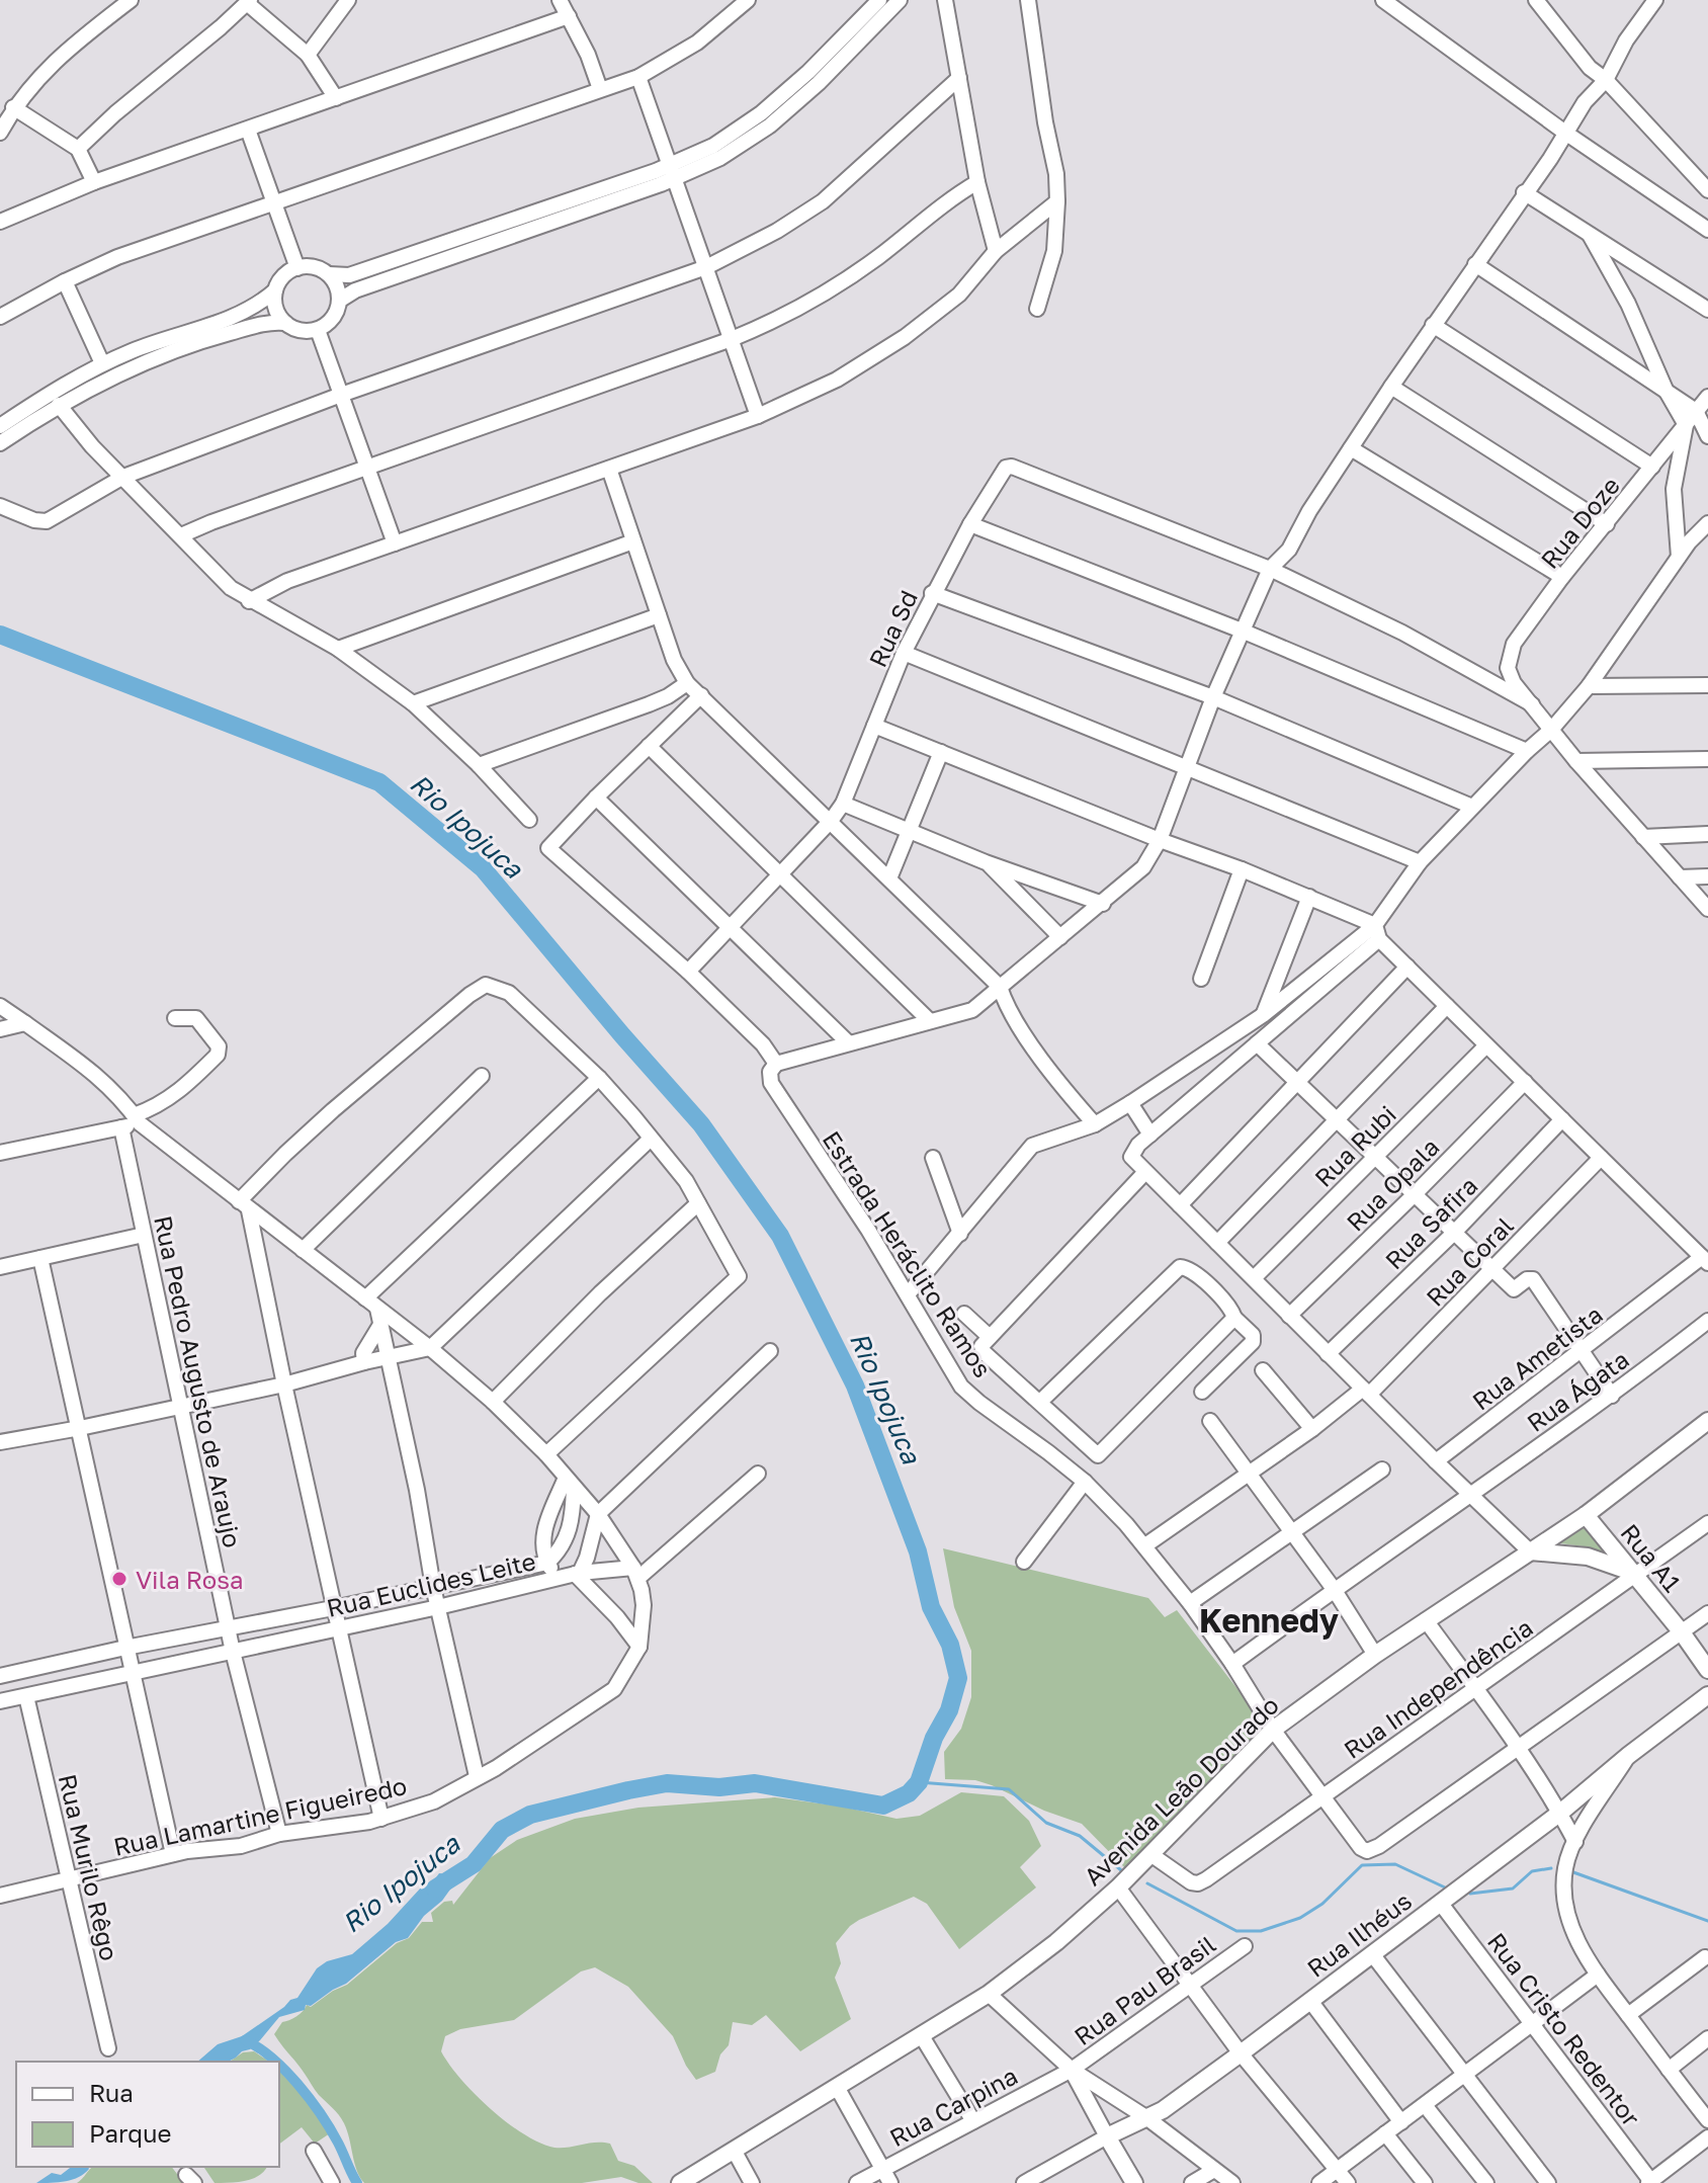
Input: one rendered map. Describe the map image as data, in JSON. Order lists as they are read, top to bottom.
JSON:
{
  "streets": {
    "main road": ["Rua A1", "Avenida Leão Dourado", "Rua Ilhéus"],
    "street": [
      "Rua Doze",
      "Rua Sd",
      "Rua Rubi",
      "Rua Opala",
      "Rua Safira",
      "Estrada Heráclito Ramos",
      "Rua Coral",
      "Rua Ametista",
      "Rua Pedro Augusto de Araujo",
      "Rua Ágata",
      "Rua Euclides Leite",
      "Rua Independência",
      "Rua Lamartine Figueiredo",
      "Rua Murilo Rêgo",
      "Rua Pau Brasil",
      "Rua Cristo Redentor",
      "Rua Carpina"
    ]
  },
  "crossings": [
    ["Estrada Heráclito Ramos", "Rua Coral"],
    ["Estrada Heráclito Ramos", "Rua Ágata"],
    ["Estrada Heráclito Ramos", "Rua Independência"],
    ["Estrada Heráclito Ramos", "Avenida Leão Dourado"],
    ["Rua Pedro Augusto de Araujo", "Rua Euclides Leite"],
    ["Rua Pedro Augusto de Araujo", "Rua Lamartine Figueiredo"],
    ["Rua A1", "Rua Independência"],
    ["Rua A1", "Avenida Leão Dourado"],
    ["Rua Euclides Leite", "Rua Murilo Rêgo"],
    ["Rua Independência", "Avenida Leão Dourado"],
    ["Rua Lamartine Figueiredo", "Rua Murilo Rêgo"],
    ["Rua Ilhéus", "Rua Cristo Redentor"],
    ["Rua Pau Brasil", "Rua Carpina"]
  ],
  "districts": ["Kennedy"],
  "water": ["Rio Ipojuca"],
  "places": ["Vila Rosa"],
  "legend": ["Rua", "Parque"]
}
